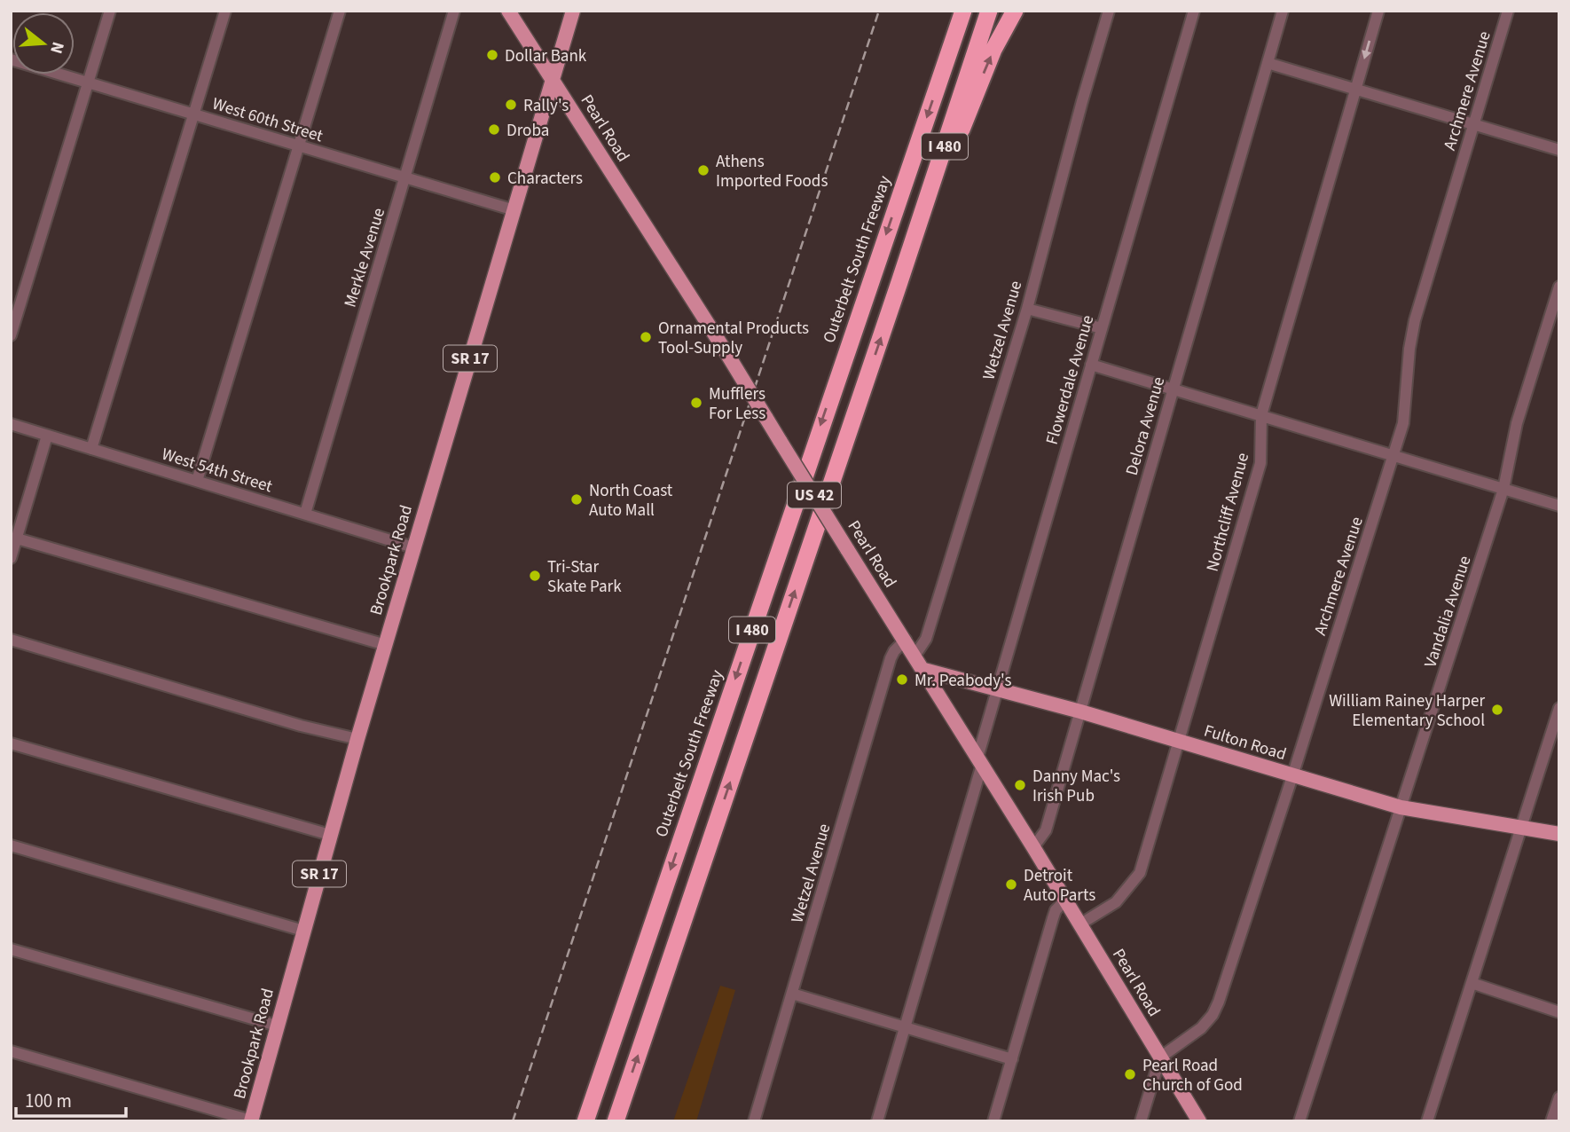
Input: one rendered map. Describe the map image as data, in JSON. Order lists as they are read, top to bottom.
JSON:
{
  "streets": {
    "highway": ["I 480", "Outerbelt South Freeway"],
    "main road": [
      "Pearl Road",
      "SR 17",
      "US 42",
      "Brookpark Road",
      "Fulton Road"
    ],
    "street": [
      "Archmere Avenue",
      "West 60th Street",
      "Merkle Avenue",
      "Wetzel Avenue",
      "Flowerdale Avenue",
      "Delora Avenue",
      "West 54th Street",
      "Northcliff Avenue",
      "Vandalia Avenue"
    ]
  },
  "crossings": [
    ["Archmere Avenue", "Pearl Road"],
    ["Archmere Avenue", "Fulton Road"],
    ["West 60th Street", "Merkle Avenue"],
    ["West 60th Street", "Brookpark Road"],
    ["Pearl Road", "Wetzel Avenue"],
    ["Pearl Road", "Flowerdale Avenue"],
    ["Pearl Road", "Delora Avenue"],
    ["Pearl Road", "Northcliff Avenue"],
    ["Pearl Road", "Brookpark Road"],
    ["Pearl Road", "Fulton Road"],
    ["Merkle Avenue", "West 54th Street"],
    ["Flowerdale Avenue", "Fulton Road"],
    ["Delora Avenue", "Fulton Road"],
    ["West 54th Street", "Brookpark Road"],
    ["Northcliff Avenue", "Fulton Road"],
    ["Vandalia Avenue", "Fulton Road"]
  ],
  "places": [
    "Dollar Bank",
    "Rally's",
    "Droba",
    "Athens Imported Foods",
    "Characters",
    "Ornamental Products Tool-Supply",
    "Mufflers For Less",
    "North Coast Auto Mall",
    "Tri-Star Skate Park",
    "Mr. Peabody's",
    "William Rainey Harper Elementary School",
    "Danny Mac's Irish Pub",
    "Detroit Auto Parts",
    "Pearl Road Church of God"
  ],
  "scale_bar": "100 m",
  "north": "right"
}
